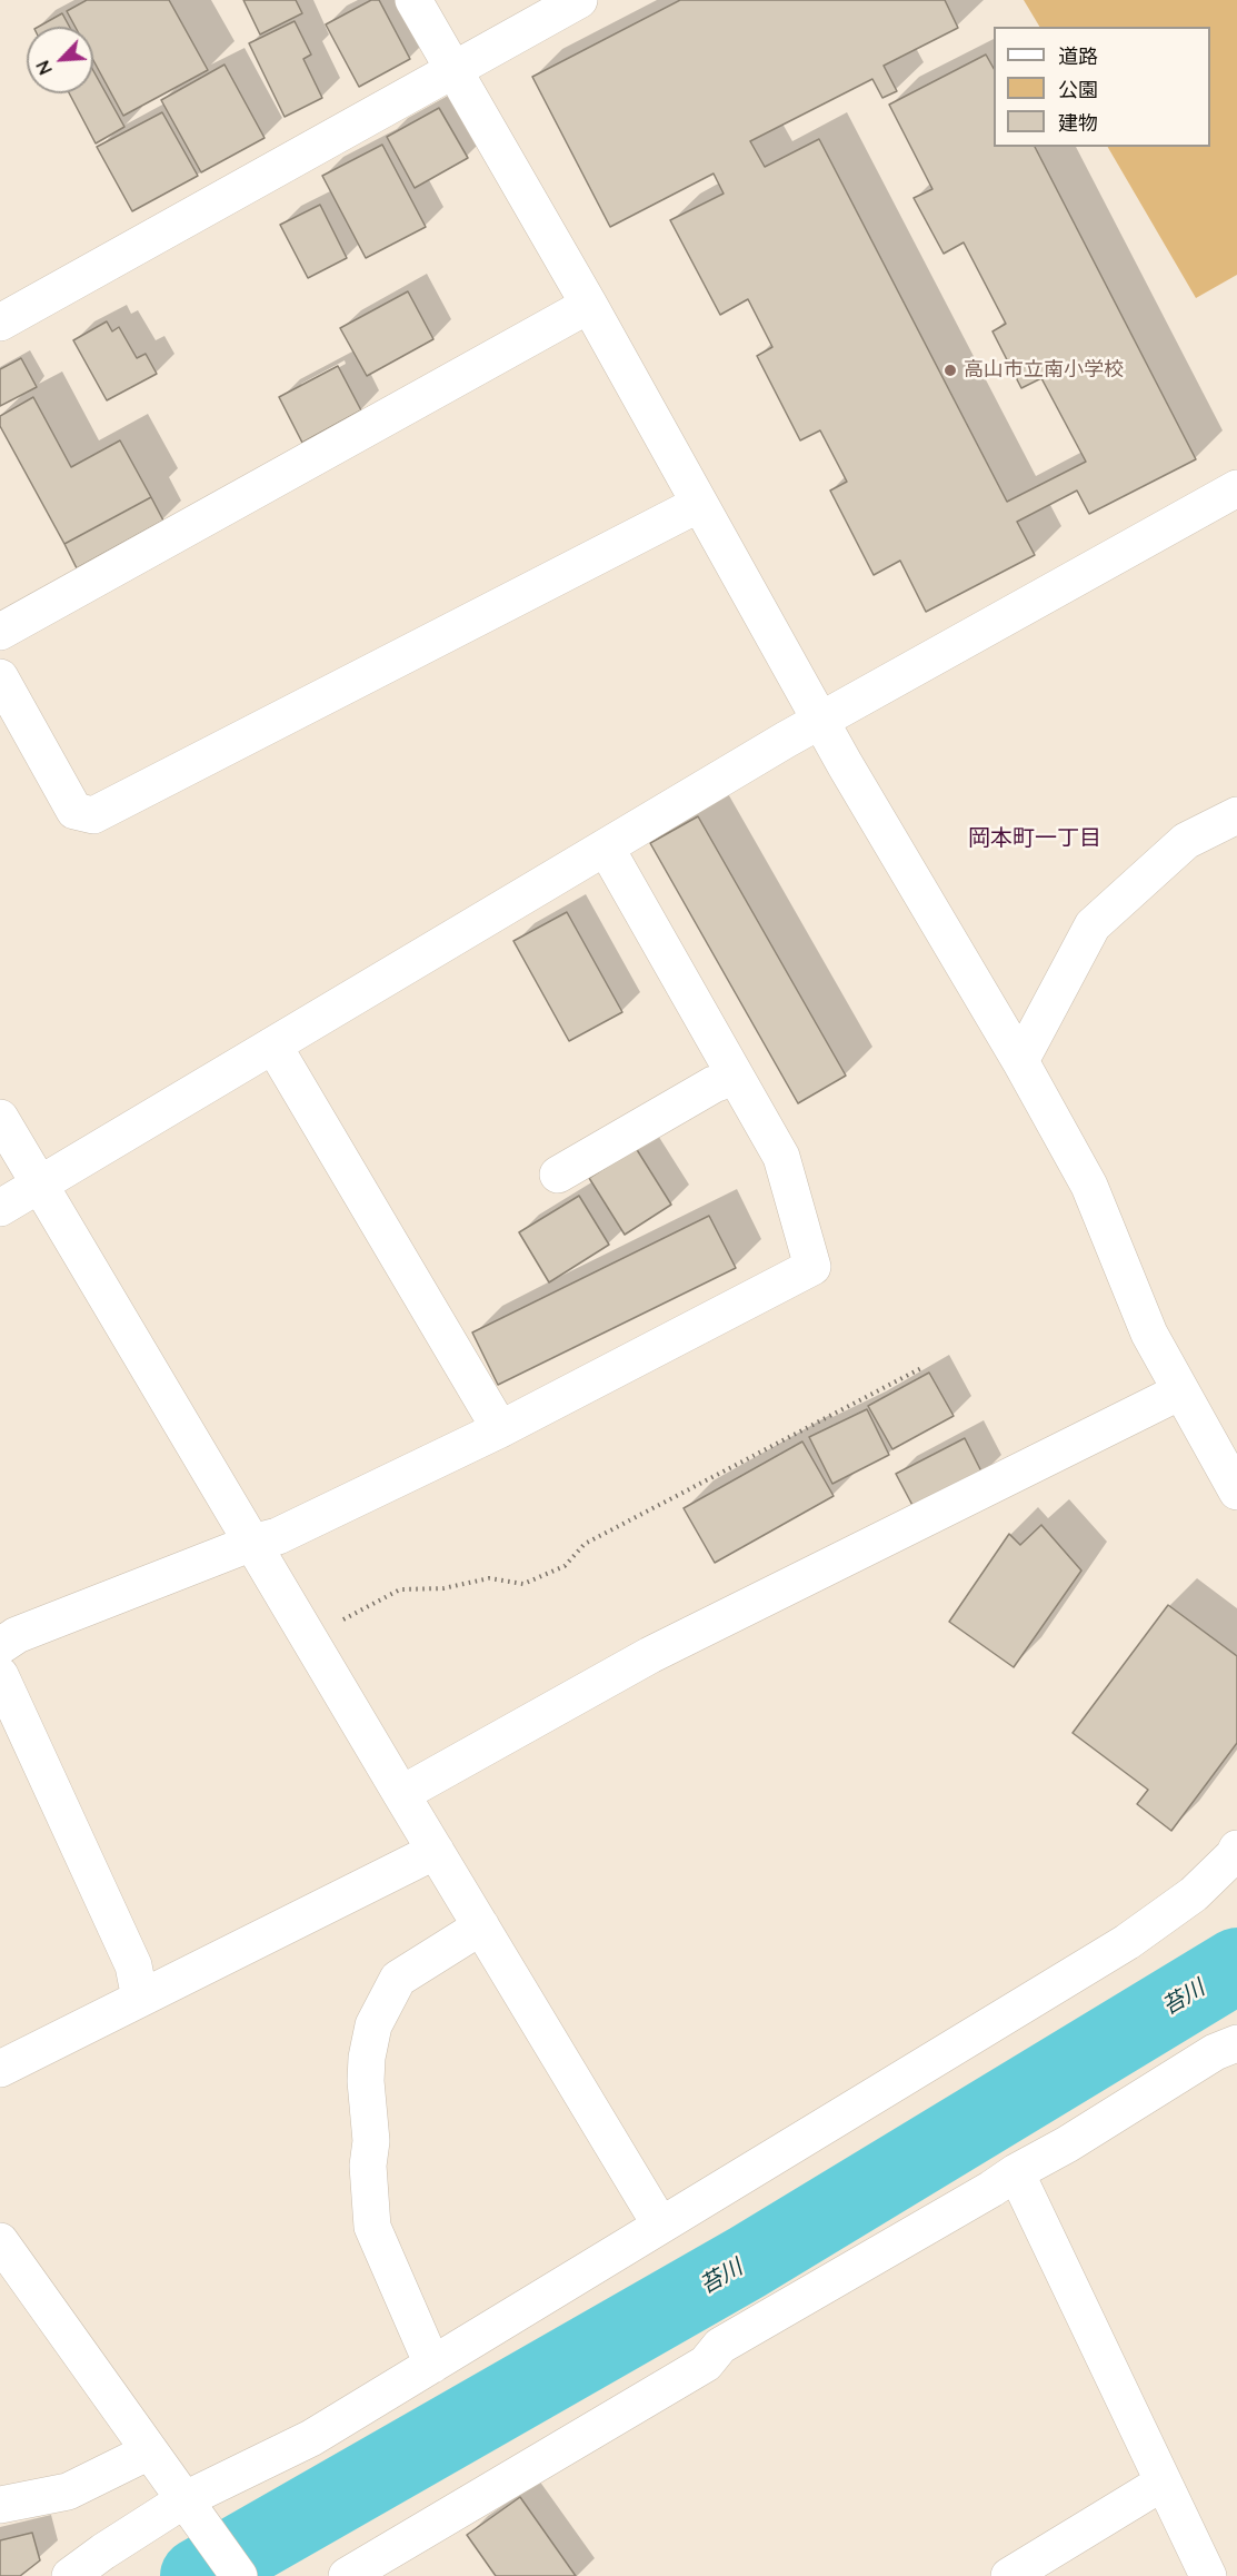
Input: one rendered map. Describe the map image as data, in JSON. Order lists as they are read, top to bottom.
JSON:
{
  "districts": ["岡本町一丁目"],
  "water": ["苔川"],
  "places": ["高山市立南小学校"],
  "legend": ["道路", "公園", "建物"],
  "north": "bottom left"
}
